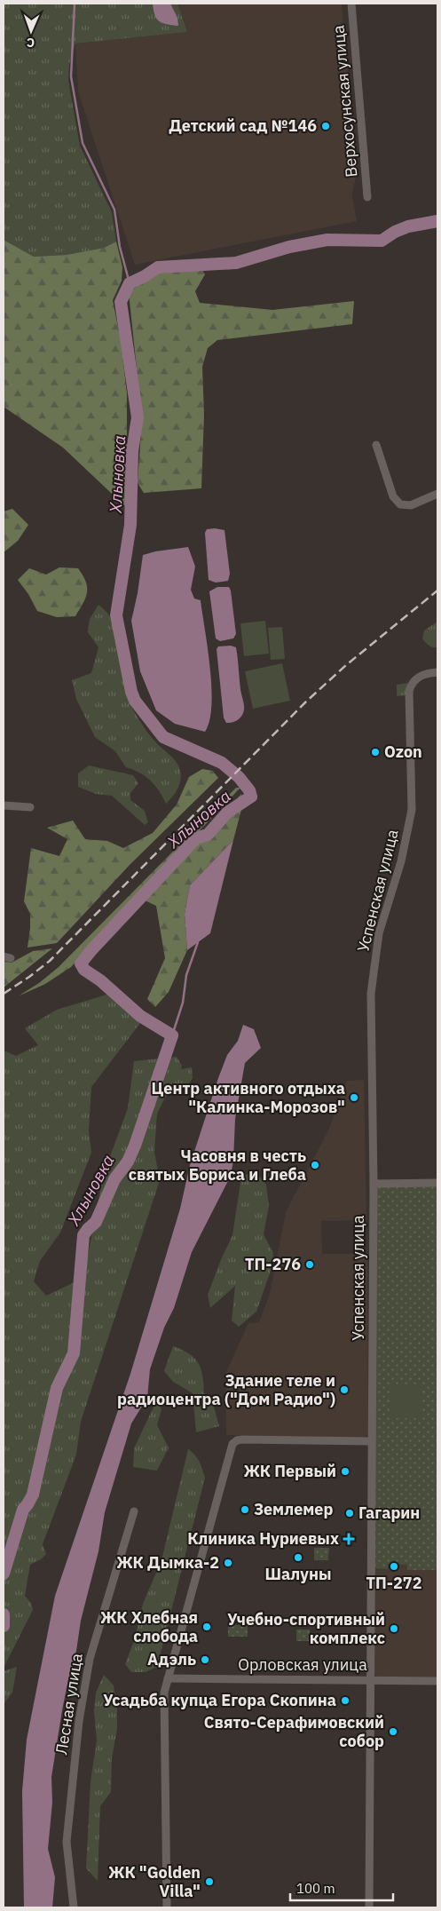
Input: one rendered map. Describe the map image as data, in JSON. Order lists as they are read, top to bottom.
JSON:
{
  "streets": {
    "street": [
      "Верхосунская улица",
      "Успенская улица",
      "Орловская улица",
      "Лесная улица"
    ]
  },
  "crossings": [
    ["Успенская улица", "Орловская улица"]
  ],
  "water": ["Хлыновка"],
  "places": {
    "other": [
      "Детский сад №146",
      "Ozon",
      "Центр активного отдыха \"Калинка-Морозов\"",
      "Часовня в честь святых Бориса и Глеба",
      "ТП-276",
      "Здание теле и радиоцентра (\"Дом Радио\")",
      "ЖК Первый",
      "Землемер",
      "Гагарин",
      "Шалуны",
      "ЖК Дымка-2",
      "ТП-272",
      "ЖК Хлебная слобода",
      "Учебно-спортивный комплекс",
      "Адэль",
      "Усадьба купца Егора Скопина",
      "Свято-Серафимовский собор",
      "ЖК \"Golden Villa\""
    ],
    "health": ["Клиника Нуриевых"]
  },
  "scale_bar": "100 m",
  "north": "bottom"
}
